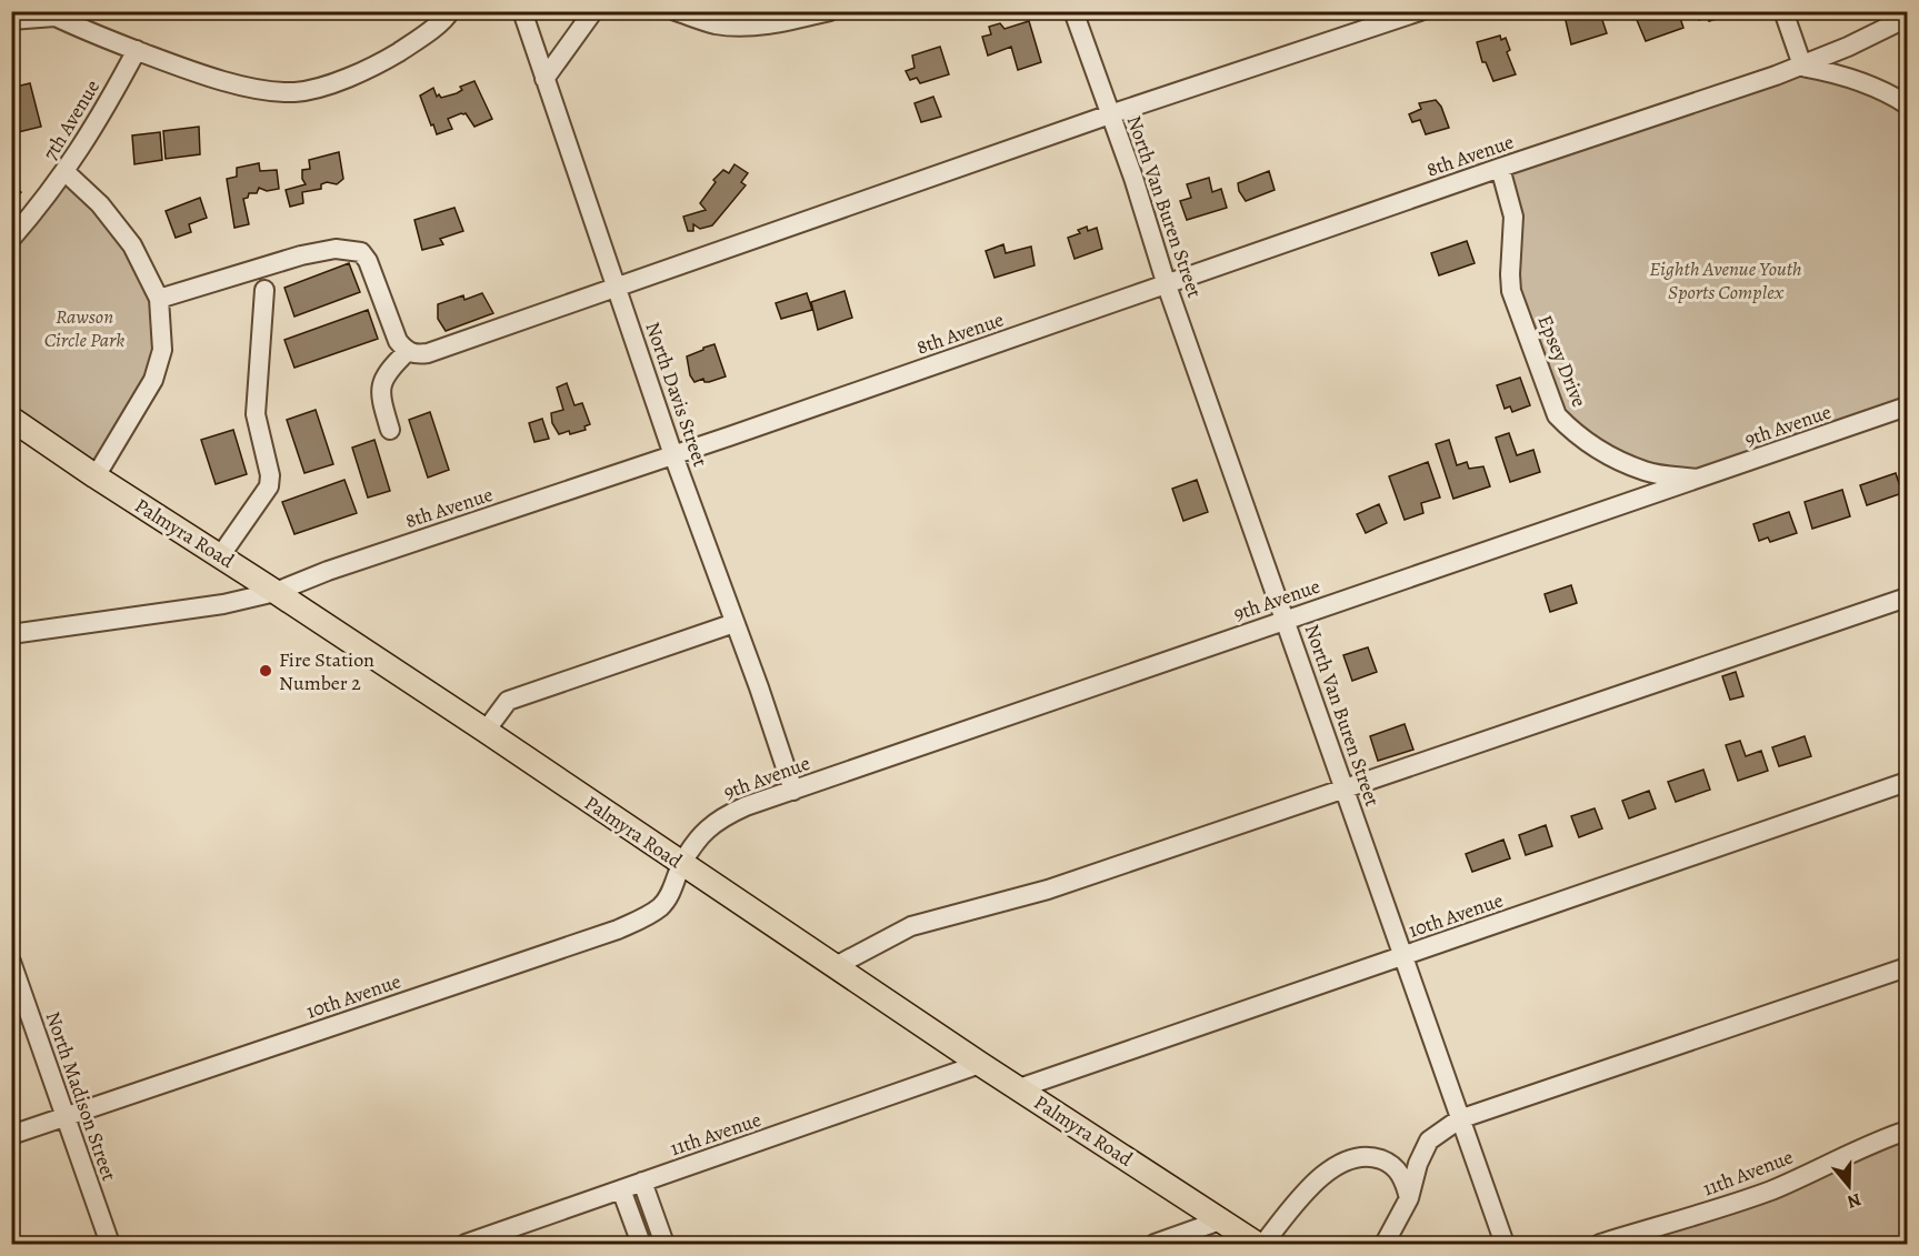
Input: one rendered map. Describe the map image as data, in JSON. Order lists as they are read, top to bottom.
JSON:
{
  "streets": {
    "main road": ["Palmyra Road"],
    "street": [
      "7th Avenue",
      "8th Avenue",
      "North Van Buren Street",
      "Epsey Drive",
      "North Davis Street",
      "9th Avenue",
      "10th Avenue",
      "North Madison Street",
      "11th Avenue"
    ]
  },
  "crossings": [
    ["8th Avenue", "North Van Buren Street"],
    ["8th Avenue", "Epsey Drive"],
    ["8th Avenue", "North Davis Street"],
    ["8th Avenue", "Palmyra Road"],
    ["North Van Buren Street", "9th Avenue"],
    ["North Van Buren Street", "10th Avenue"],
    ["Epsey Drive", "9th Avenue"],
    ["North Davis Street", "9th Avenue"],
    ["9th Avenue", "Palmyra Road"],
    ["9th Avenue", "10th Avenue"],
    ["Palmyra Road", "10th Avenue"],
    ["Palmyra Road", "11th Avenue"],
    ["10th Avenue", "North Madison Street"]
  ],
  "parks": ["Eighth Avenue Youth Sports Complex", "Rawson Circle Park"],
  "places": ["Fire Station Number 2"],
  "north": "bottom"
}
